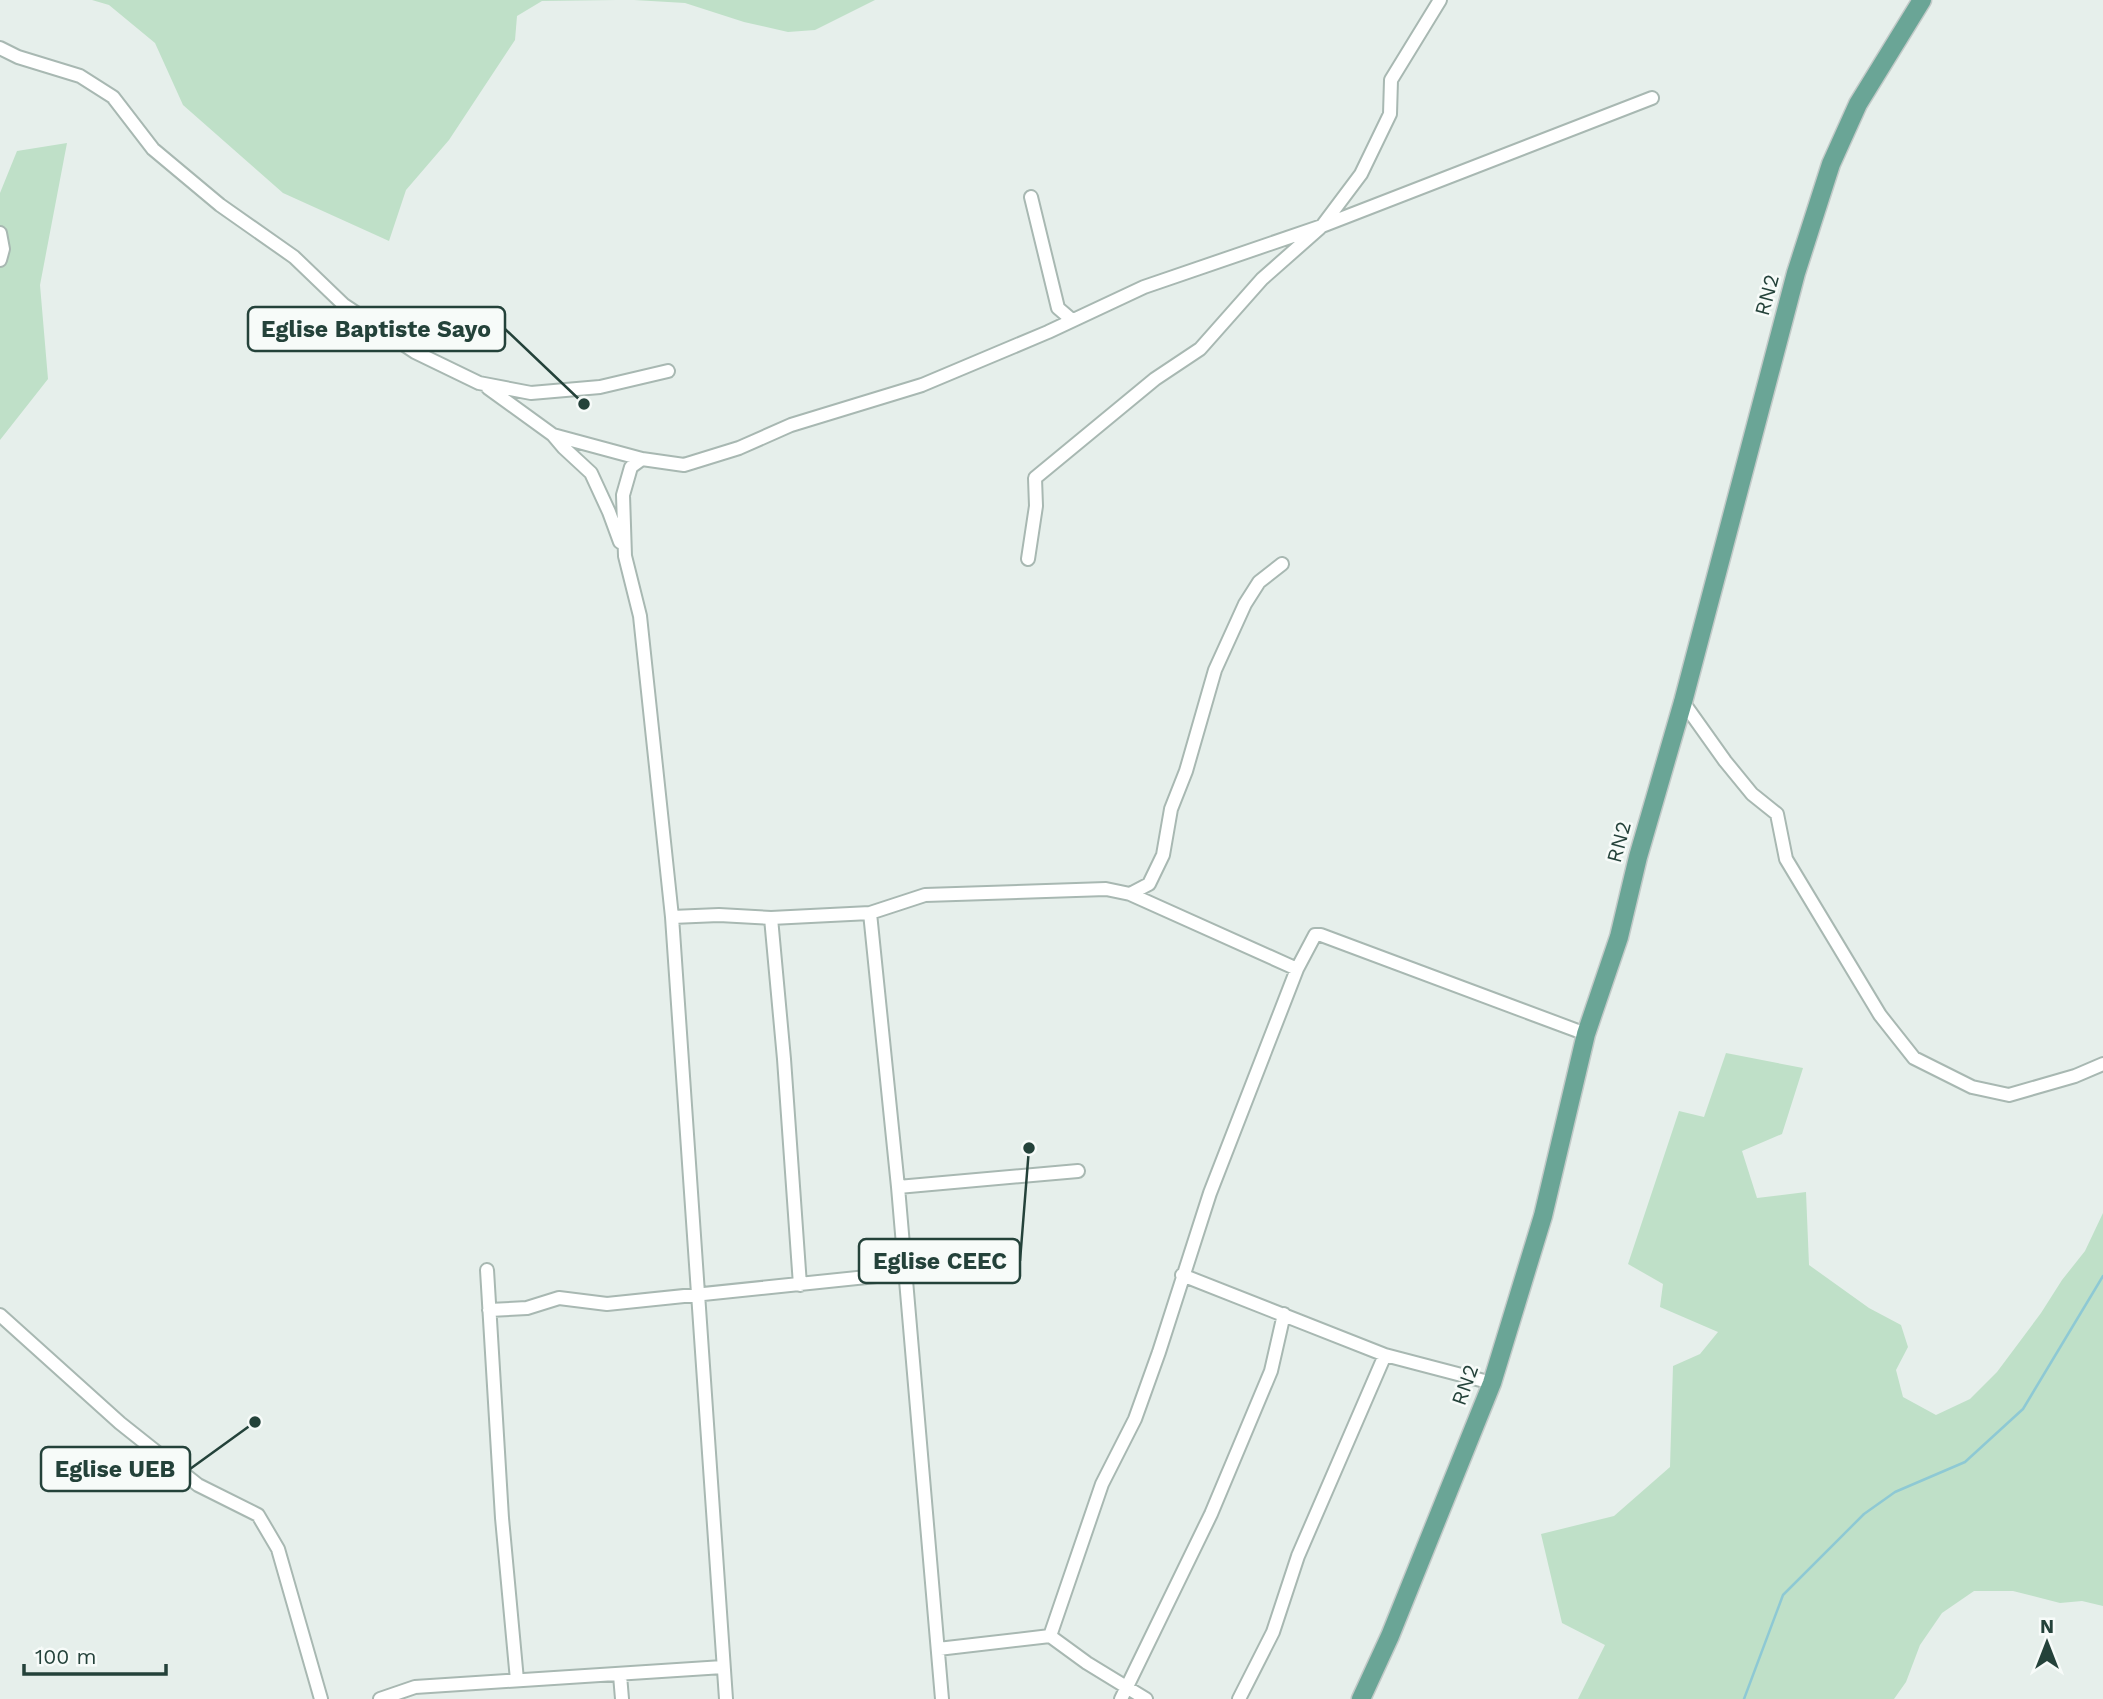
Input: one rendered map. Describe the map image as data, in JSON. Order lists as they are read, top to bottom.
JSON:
{
  "streets": {
    "main road": ["RN2"]
  },
  "places": ["Eglise Baptiste Sayo", "Eglise CEEC", "Eglise UEB"],
  "scale_bar": "100 m",
  "north": "top"
}
